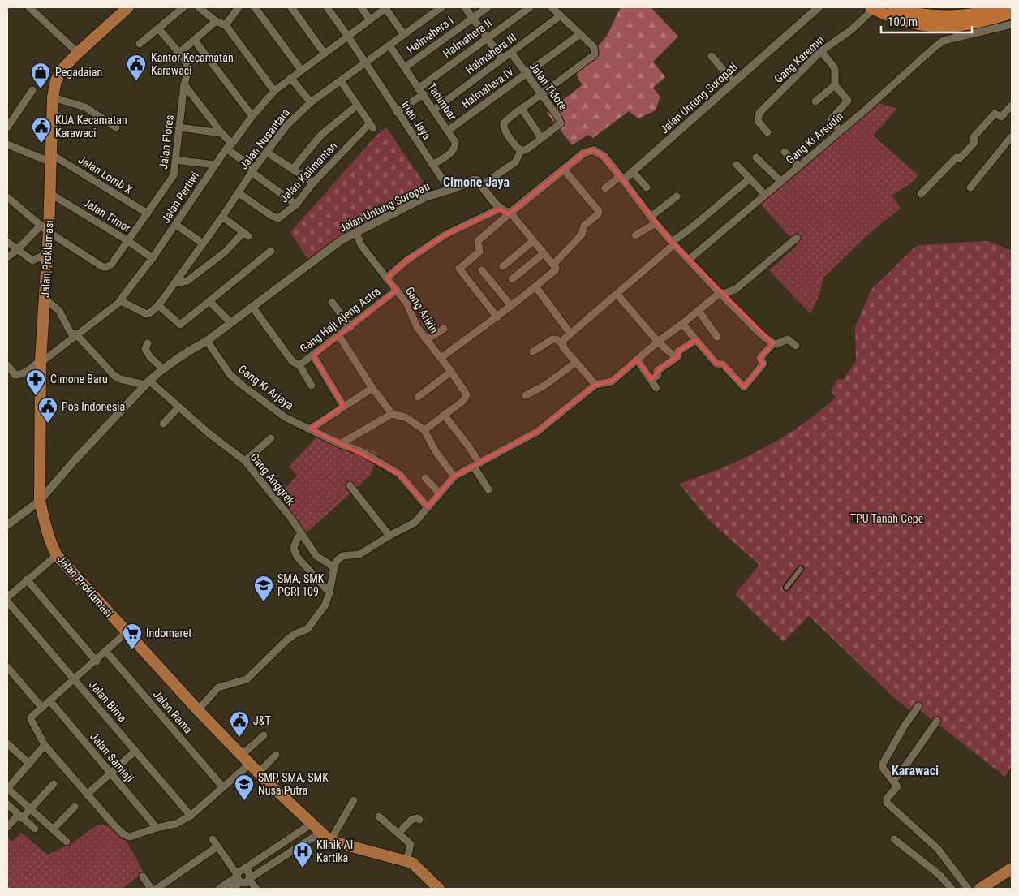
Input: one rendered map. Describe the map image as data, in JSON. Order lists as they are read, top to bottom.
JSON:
{
  "streets": {
    "main road": ["Jalan Proklamasi"],
    "street": [
      "Halmahera I",
      "Halmahera II",
      "Halmahera III",
      "Gang Karemin",
      "Jalan Tidore",
      "Halmahera IV",
      "Jalan Untung Suropati",
      "Tanimbar",
      "Irian Jaya",
      "Gang Ki Arsudin",
      "Jalan Nusantara",
      "Jalan Flores",
      "Jalan Kalimantan",
      "Jalan Lomb X",
      "Jalan Pertiwi",
      "Jalan Timor",
      "Gang Arikin",
      "Gang Haji Ajeng Astra",
      "Gang Ki Arjaya",
      "Gang Anggrek",
      "Jalan Bima",
      "Jalan Rama",
      "Jalan Samiaji"
    ]
  },
  "crossings": [
    ["Halmahera I", "Tanimbar"],
    ["Halmahera II", "Tanimbar"],
    ["Halmahera II", "Irian Jaya"],
    ["Halmahera III", "Jalan Tidore"],
    ["Halmahera III", "Tanimbar"],
    ["Jalan Tidore", "Halmahera IV"],
    ["Halmahera IV", "Tanimbar"],
    ["Jalan Untung Suropati", "Irian Jaya"],
    ["Jalan Untung Suropati", "Jalan Proklamasi"],
    ["Jalan Untung Suropati", "Gang Arikin"],
    ["Jalan Untung Suropati", "Gang Haji Ajeng Astra"],
    ["Jalan Untung Suropati", "Gang Ki Arjaya"],
    ["Jalan Untung Suropati", "Gang Anggrek"],
    ["Tanimbar", "Irian Jaya"],
    ["Tanimbar", "Jalan Nusantara"],
    ["Irian Jaya", "Jalan Nusantara"],
    ["Irian Jaya", "Jalan Pertiwi"],
    ["Jalan Nusantara", "Jalan Kalimantan"],
    ["Jalan Nusantara", "Jalan Pertiwi"],
    ["Jalan Flores", "Jalan Lomb X"],
    ["Jalan Flores", "Jalan Timor"],
    ["Jalan Flores", "Jalan Proklamasi"],
    ["Jalan Lomb X", "Jalan Proklamasi"],
    ["Jalan Pertiwi", "Jalan Timor"],
    ["Jalan Pertiwi", "Jalan Proklamasi"],
    ["Jalan Timor", "Jalan Proklamasi"],
    ["Gang Arikin", "Gang Haji Ajeng Astra"]
  ],
  "districts": ["Cimone Jaya", "Karawaci"],
  "parks": ["TPU Tanah Cepe"],
  "places": {
    "public building": [
      "Kantor Kecamatan Karawaci",
      "KUA Kecamatan Karawaci",
      "Pos Indonesia",
      "J&T"
    ],
    "shop": ["Pegadaian"],
    "pharmacy": ["Cimone Baru"],
    "school or university": ["SMA, SMK PGRI 109", "SMP, SMA, SMK Nusa Putra"],
    "supermarket": ["Indomaret"],
    "hospital": ["Klinik AI Kartika"]
  },
  "scale_bar": "100 m"
}
